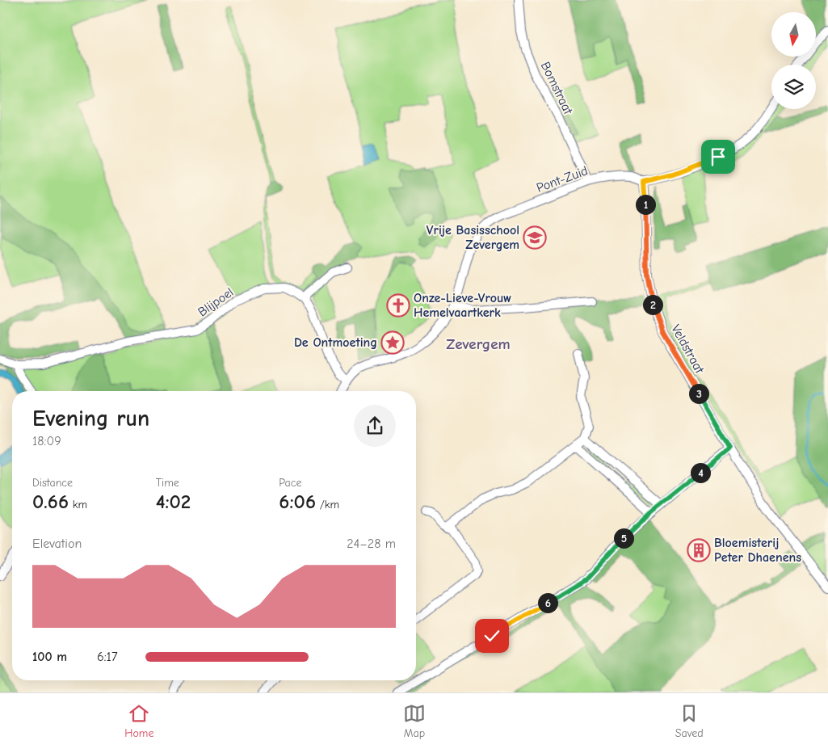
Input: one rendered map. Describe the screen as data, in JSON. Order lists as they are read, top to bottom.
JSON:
{
  "streets": {
    "street": [
      "Bomstraat",
      "Pont-Zuid",
      "Blijpoel",
      "Veldstraat"
    ]
  },
  "crossings": [
    ["Bomstraat", "Pont-Zuid"],
    ["Pont-Zuid", "Veldstraat"]
  ],
  "districts": ["Zevergem"],
  "places": {
    "school or university": ["Vrije Basisschool Zevergem"],
    "church": ["Onze-Lieve-Vrouw Hemelvaartkerk"],
    "place": ["De Ontmoeting"],
    "building": ["Bloemisterij Peter Dhaenens"]
  },
  "north": "bottom",
  "page": {
    "pins": [
      "1",
      "2",
      "3",
      "4",
      "5",
      "6"
    ],
    "heading": ["Evening run", "18:09"],
    "stats": [
      ["Distance", "0.66 km"],
      ["Time", "4:02"],
      ["Pace", "6:06 /km"]
    ],
    "chart": ["Elevation", "24–28 m"],
    "list": [
      {
        "name": "100 m",
        "note": "6:17"
      }
    ],
    "tabs": ["Home", "Map", "Saved"]
  }
}
